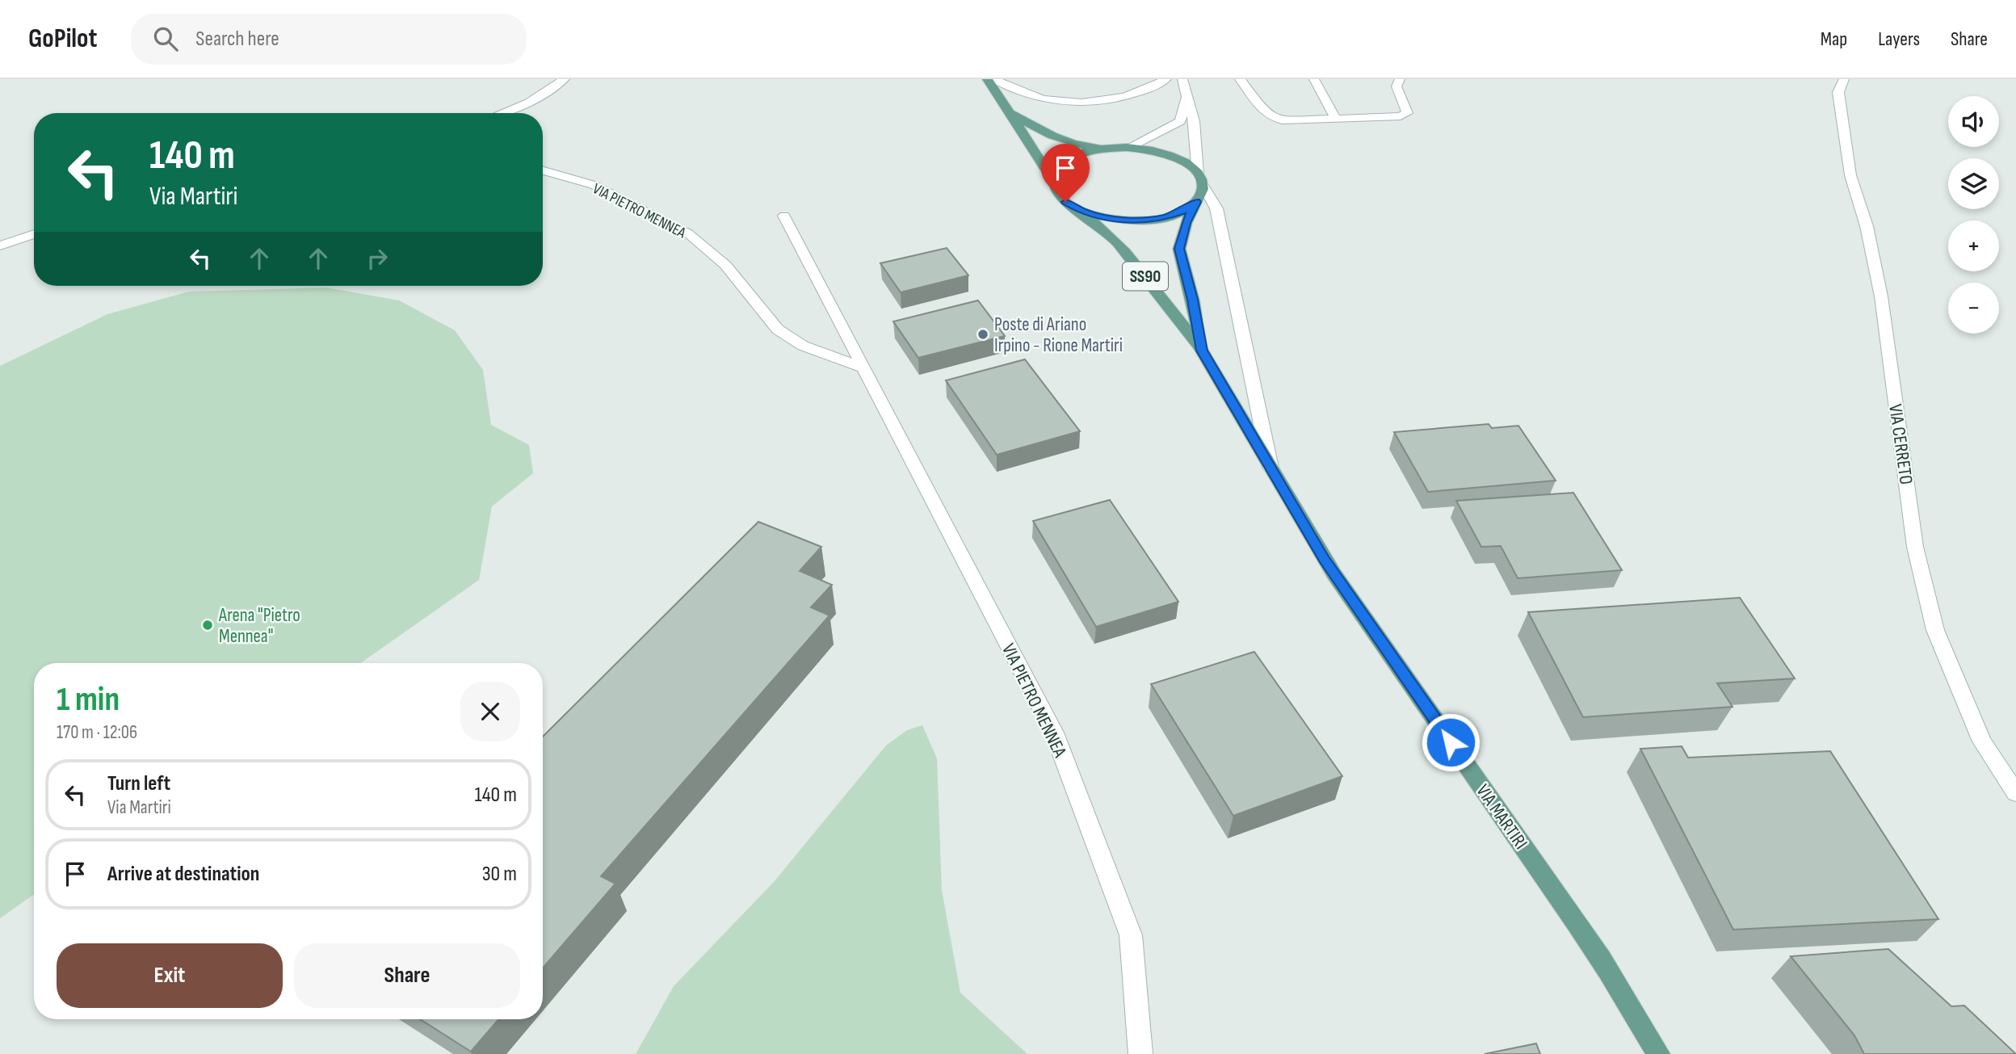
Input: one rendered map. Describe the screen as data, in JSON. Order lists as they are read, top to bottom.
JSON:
{
  "streets": {
    "main road": ["SS90", "VIA MARTIRI"],
    "street": ["VIA PIETRO MENNEA", "VIA CERRETO"]
  },
  "places": ["Poste di Ariano Irpino - Rione Martiri", "Arena \"Pietro Mennea\""],
  "page": {
    "header": "GoPilot",
    "search": "Search here",
    "nav": ["Map", "Layers", "Share"],
    "map_buttons": ["+", "−"],
    "turn": ["140 m", "Via Martiri"],
    "heading": ["1 min", "170 m · 12:06"],
    "list": [
      {
        "name": "Turn left",
        "note": "Via Martiri",
        "value": "140 m"
      },
      {
        "name": "Arrive at destination",
        "value": "30 m"
      }
    ],
    "buttons": ["Exit", "Share"]
  }
}
